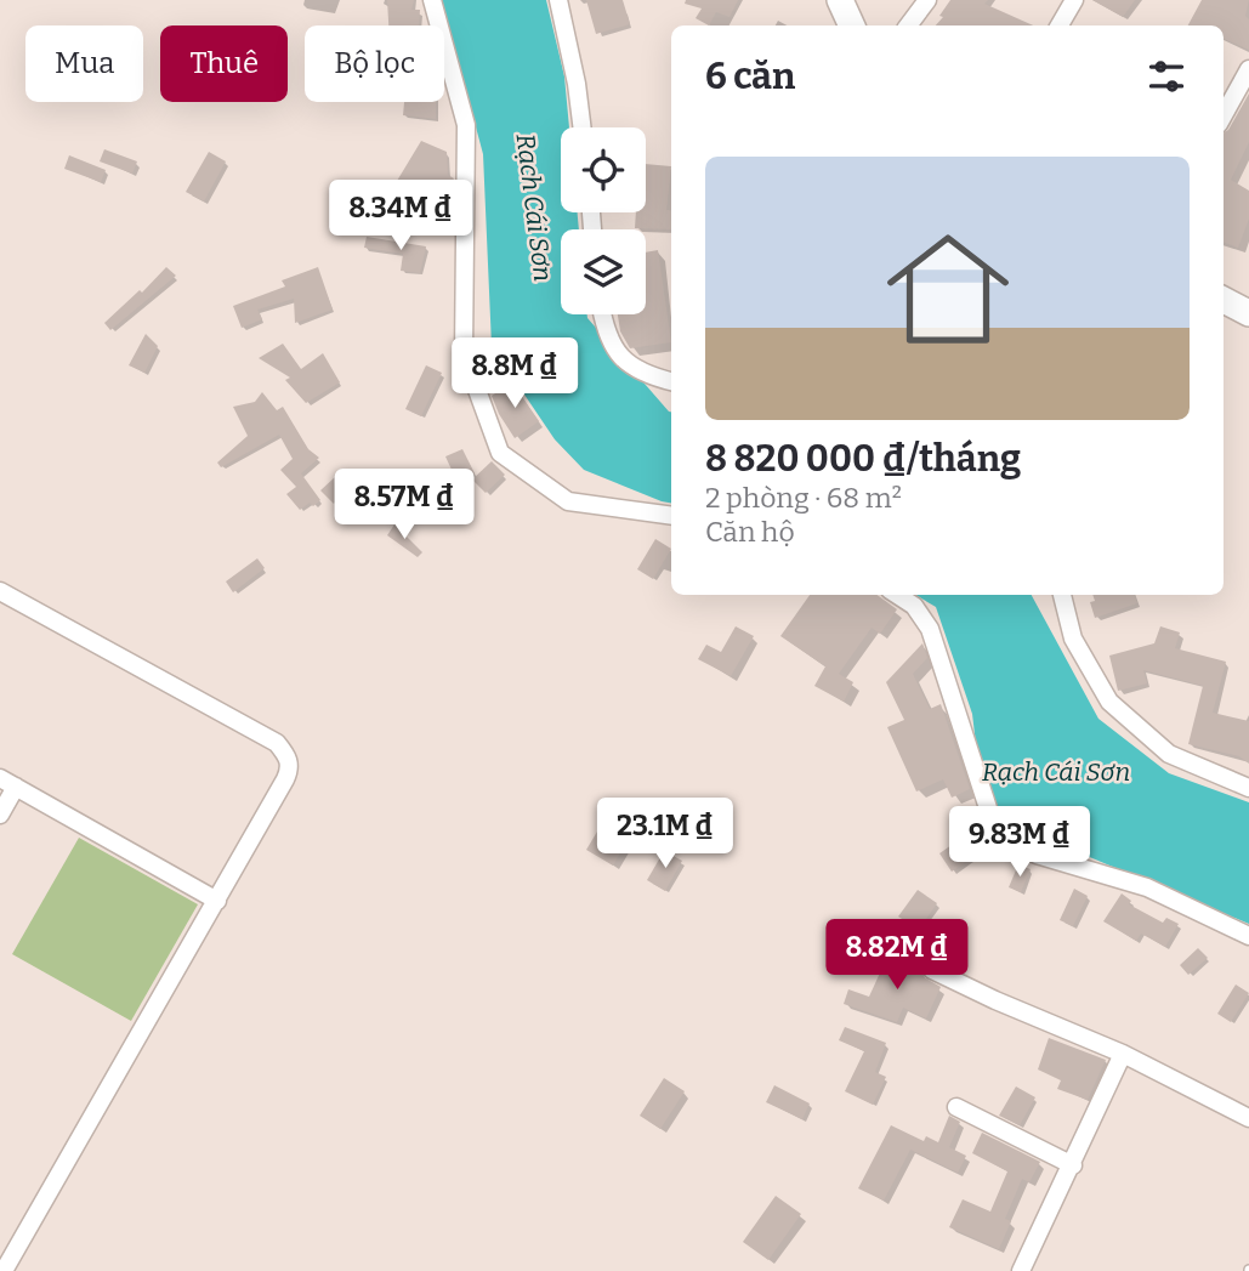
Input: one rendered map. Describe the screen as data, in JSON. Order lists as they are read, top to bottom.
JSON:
{
  "water": ["Rạch Cái Sơn"],
  "page": {
    "chip": ["Mua", "Thuê", "Bộ lọc"],
    "heading": "6 căn",
    "list": [
      {
        "name": "8 820 000 ₫/tháng",
        "note": "2 phòng · 68 m² · Căn hộ"
      }
    ],
    "price": [
      "8.34M ₫",
      "8.8M ₫",
      "8.57M ₫",
      "23.1M ₫",
      "9.83M ₫",
      "8.82M ₫"
    ]
  }
}
